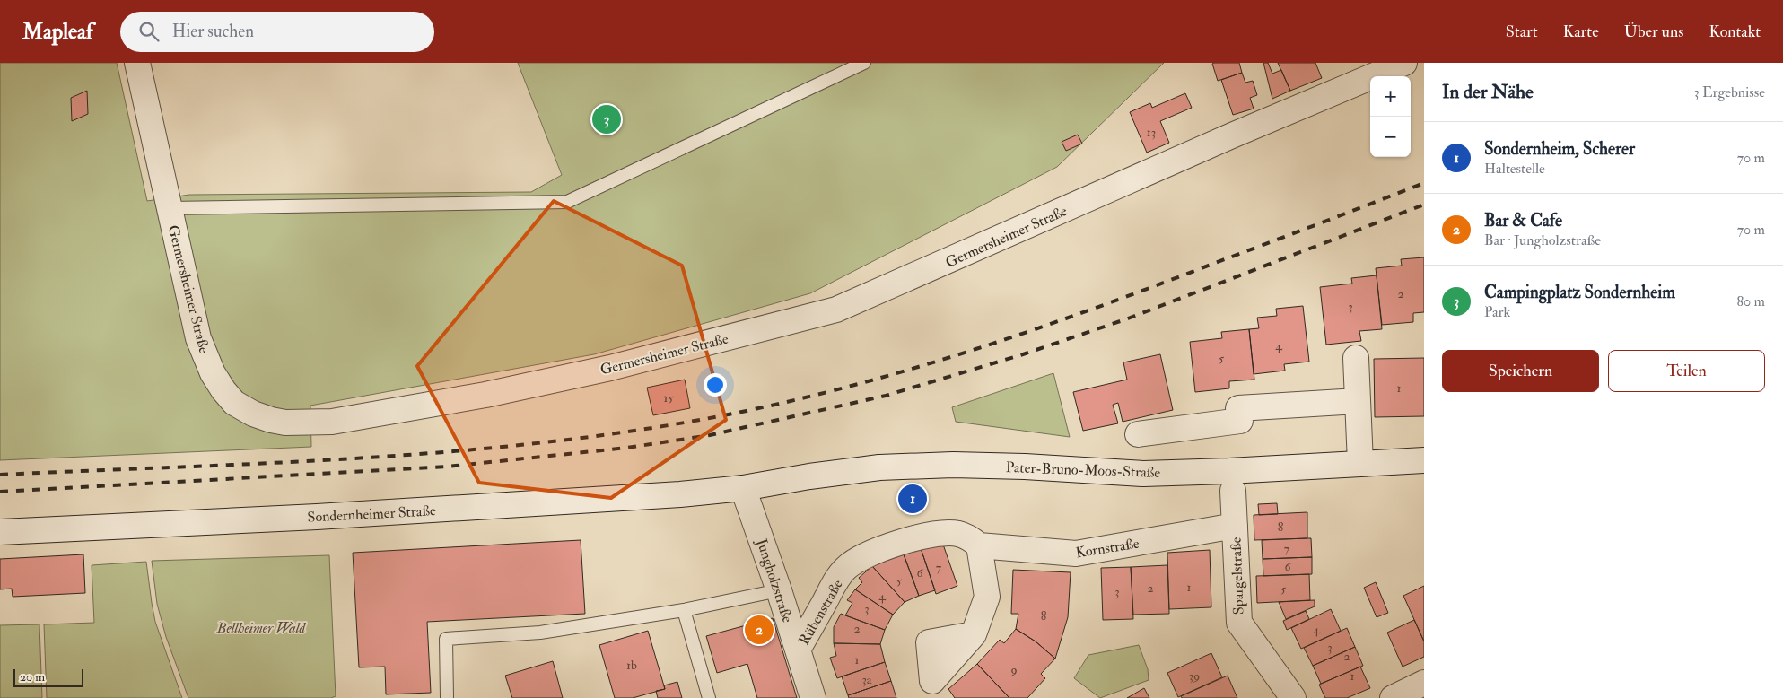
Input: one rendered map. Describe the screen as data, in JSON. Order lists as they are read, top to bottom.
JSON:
{
  "streets": {
    "street": [
      "Germersheimer Straße",
      "Pater-Bruno-Moos-Straße",
      "Sondernheimer Straße",
      "Kornstraße",
      "Spargelstraße",
      "Jungholzstraße",
      "Rübenstraße"
    ]
  },
  "crossings": [
    ["Pater-Bruno-Moos-Straße", "Sondernheimer Straße"],
    ["Pater-Bruno-Moos-Straße", "Jungholzstraße"],
    ["Sondernheimer Straße", "Jungholzstraße"],
    ["Kornstraße", "Spargelstraße"],
    ["Kornstraße", "Rübenstraße"],
    ["Jungholzstraße", "Rübenstraße"]
  ],
  "parks": ["Bellheimer Wald"],
  "house_numbers": [
    "13",
    "2",
    "3",
    "4",
    "5",
    "1",
    "15",
    "8",
    "7",
    "6",
    "7",
    "6",
    "5",
    "1",
    "2",
    "5",
    "3",
    "4",
    "3",
    "8",
    "2",
    "4",
    "3",
    "2",
    "1",
    "1b",
    "9",
    "39",
    "1",
    "3a"
  ],
  "scale_bar": "20 m",
  "page": {
    "header": "Mapleaf",
    "search": "Hier suchen",
    "nav": [
      "Start",
      "Karte",
      "Über uns",
      "Kontakt"
    ],
    "heading": ["In der Nähe", "3 Ergebnisse"],
    "map_buttons": ["+", "−"],
    "pins": ["3", "1", "2"],
    "list": [
      {
        "mark": "1",
        "name": "Sondernheim, Scherer",
        "note": "Haltestelle",
        "value": "70 m"
      },
      {
        "mark": "2",
        "name": "Bar & Cafe",
        "note": "Bar · Jungholzstraße",
        "value": "70 m"
      },
      {
        "mark": "3",
        "name": "Campingplatz Sondernheim",
        "note": "Park",
        "value": "80 m"
      }
    ],
    "buttons": ["Speichern", "Teilen"],
    "scale": "20 m"
  }
}
